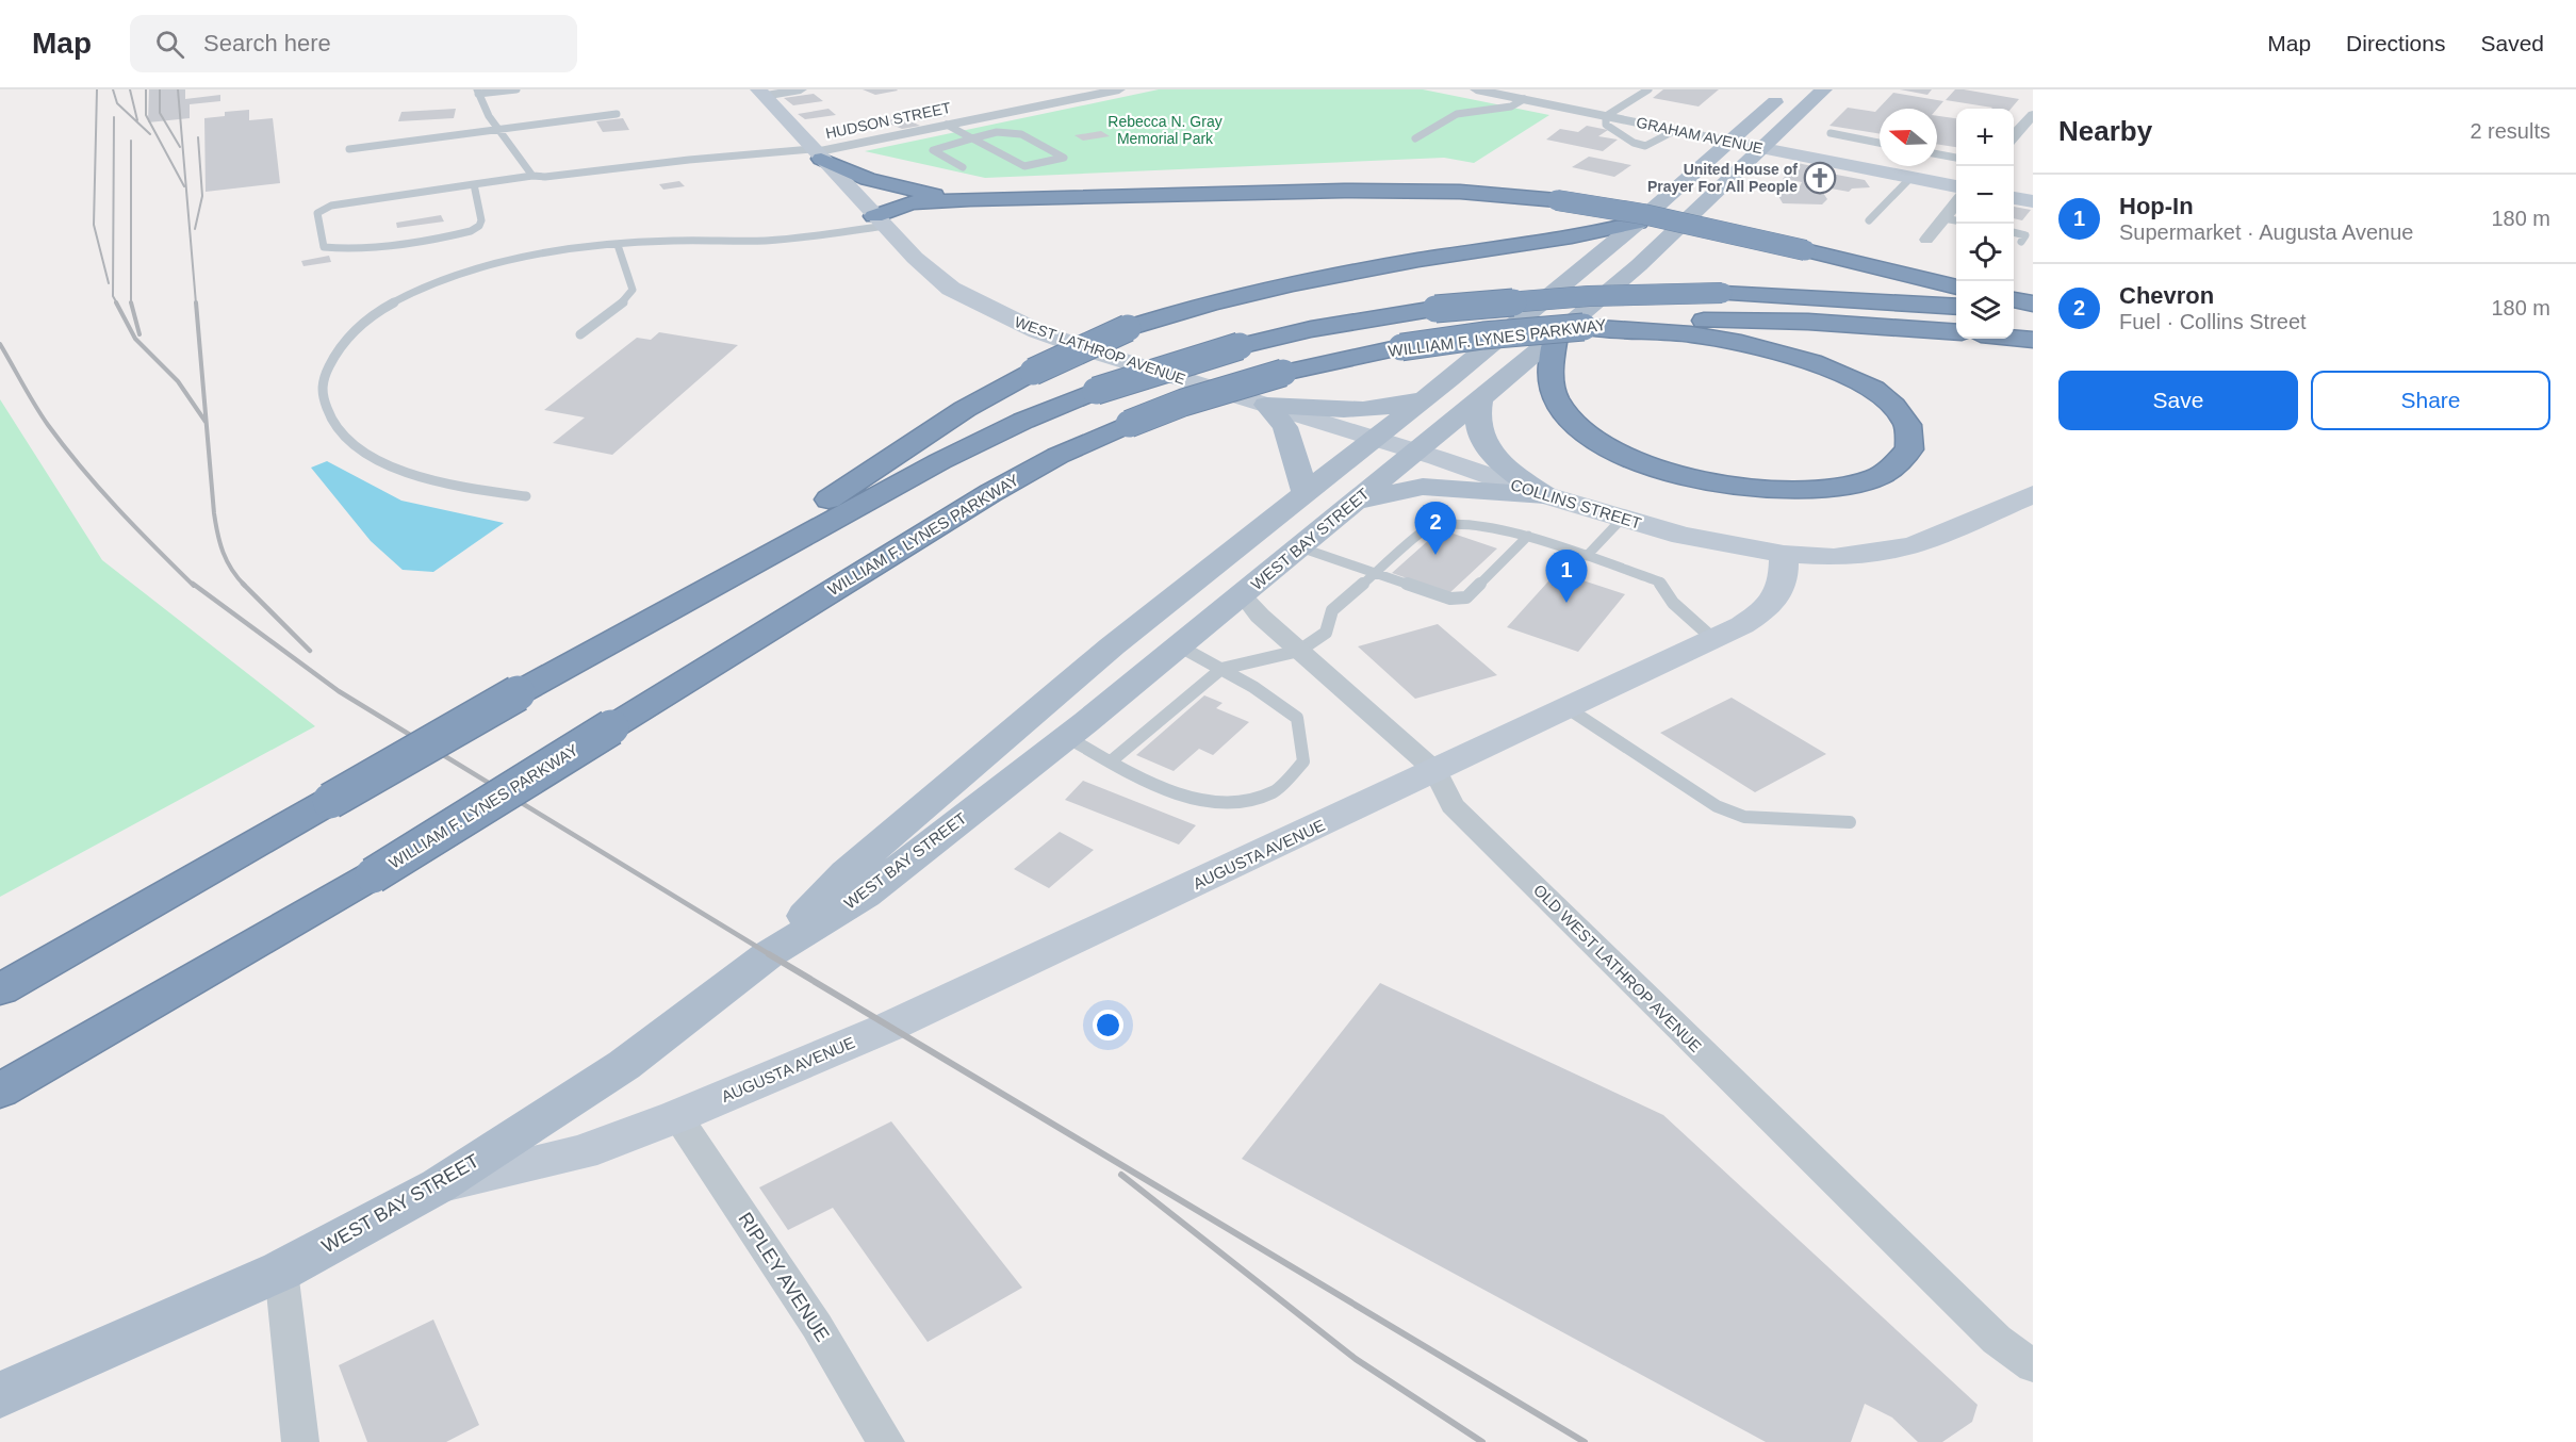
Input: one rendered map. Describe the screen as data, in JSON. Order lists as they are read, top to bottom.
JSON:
{
  "streets": {
    "highway": ["WILLIAM F. LYNES PARKWAY"],
    "main road": [
      "GRAHAM AVENUE",
      "WEST LATHROP AVENUE",
      "COLLINS STREET",
      "WEST BAY STREET",
      "AUGUSTA AVENUE"
    ],
    "street": ["HUDSON STREET", "OLD WEST LATHROP AVENUE", "RIPLEY AVENUE"]
  },
  "crossings": [
    ["HUDSON STREET", "WEST LATHROP AVENUE"],
    ["GRAHAM AVENUE", "WEST BAY STREET"],
    ["WEST LATHROP AVENUE", "COLLINS STREET"],
    ["WEST LATHROP AVENUE", "WEST BAY STREET"],
    ["COLLINS STREET", "WEST BAY STREET"],
    ["COLLINS STREET", "AUGUSTA AVENUE"],
    ["WEST BAY STREET", "AUGUSTA AVENUE"],
    ["WEST BAY STREET", "OLD WEST LATHROP AVENUE"],
    ["AUGUSTA AVENUE", "OLD WEST LATHROP AVENUE"],
    ["AUGUSTA AVENUE", "RIPLEY AVENUE"]
  ],
  "parks": ["Rebecca N. Gray Memorial Park"],
  "places": {
    "church": ["United House of Prayer For All People"]
  },
  "north": "left",
  "page": {
    "header": "Map",
    "search": "Search here",
    "nav": ["Map", "Directions", "Saved"],
    "heading": ["Nearby", "2 results"],
    "map_buttons": ["+", "−"],
    "list": [
      {
        "mark": "1",
        "name": "Hop-In",
        "note": "Supermarket · Augusta Avenue",
        "value": "180 m"
      },
      {
        "mark": "2",
        "name": "Chevron",
        "note": "Fuel · Collins Street",
        "value": "180 m"
      }
    ],
    "buttons": ["Save", "Share"],
    "pins": ["2", "1"]
  }
}
